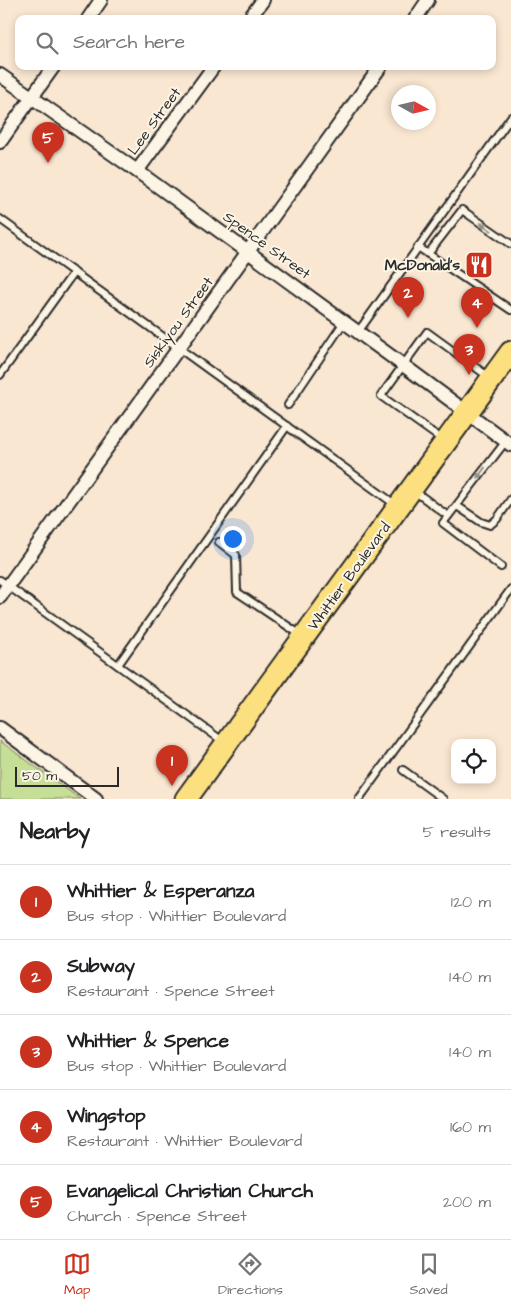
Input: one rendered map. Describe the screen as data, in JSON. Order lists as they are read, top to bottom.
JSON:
{
  "streets": {
    "main road": ["Whittier Boulevard"],
    "street": ["Lee Street", "Spence Street", "Siskiyou Street"]
  },
  "crossings": [
    ["Lee Street", "Spence Street"],
    ["Spence Street", "Siskiyou Street"],
    ["Spence Street", "Whittier Boulevard"]
  ],
  "places": {
    "restaurant": ["McDonald's"]
  },
  "scale_bar": "50 m",
  "north": "right",
  "page": {
    "search": "Search here",
    "pins": [
      "5",
      "2",
      "4",
      "3",
      "1"
    ],
    "scale": "50 m",
    "heading": ["Nearby", "5 results"],
    "list": [
      {
        "mark": "1",
        "name": "Whittier & Esperanza",
        "note": "Bus stop · Whittier Boulevard",
        "value": "120 m"
      },
      {
        "mark": "2",
        "name": "Subway",
        "note": "Restaurant · Spence Street",
        "value": "140 m"
      },
      {
        "mark": "3",
        "name": "Whittier & Spence",
        "note": "Bus stop · Whittier Boulevard",
        "value": "140 m"
      },
      {
        "mark": "4",
        "name": "Wingstop",
        "note": "Restaurant · Whittier Boulevard",
        "value": "160 m"
      },
      {
        "mark": "5",
        "name": "Evangelical Christian Church",
        "note": "Church · Spence Street",
        "value": "200 m"
      }
    ],
    "nav": ["Map", "Directions", "Saved"]
  }
}
